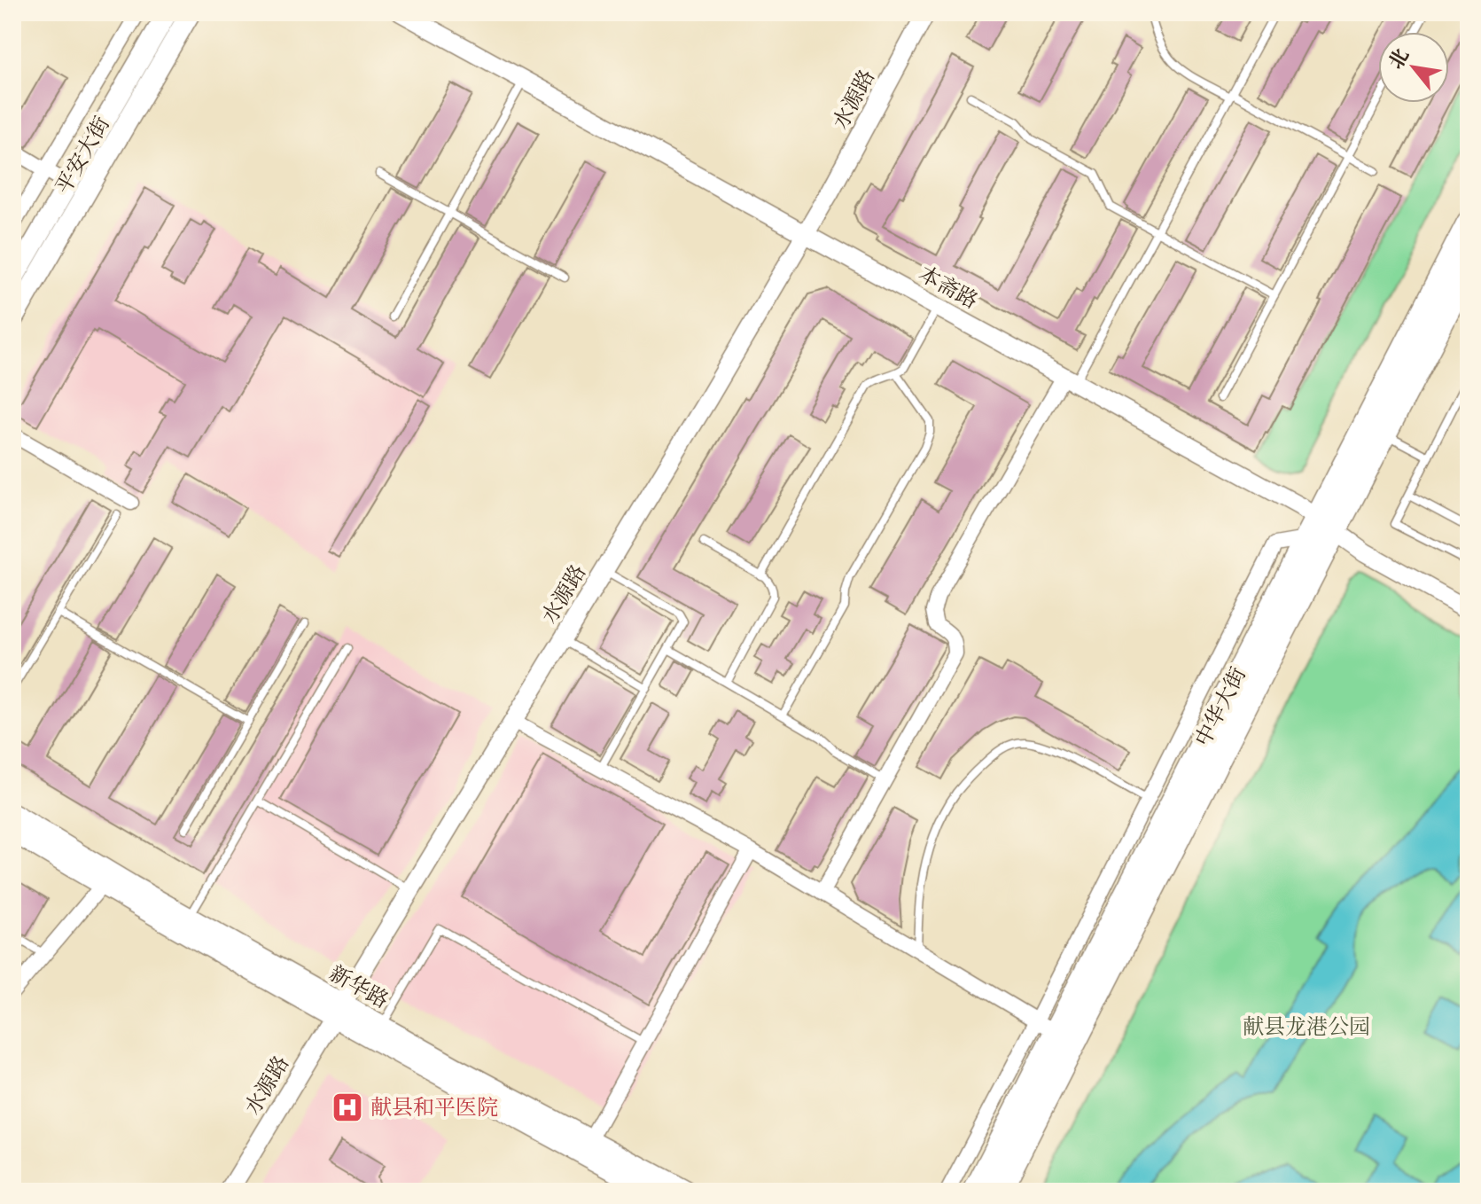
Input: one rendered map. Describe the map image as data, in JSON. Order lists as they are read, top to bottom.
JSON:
{
  "streets": {
    "main road": ["平安大街", "中华大街", "新华路"],
    "street": ["水源路", "本斋路"]
  },
  "crossings": [
    ["水源路", "本斋路"],
    ["水源路", "新华路"],
    ["本斋路", "中华大街"]
  ],
  "parks": ["献县龙港公园"],
  "places": {
    "hospital": ["献县和平医院"]
  },
  "north": "top left"
}
